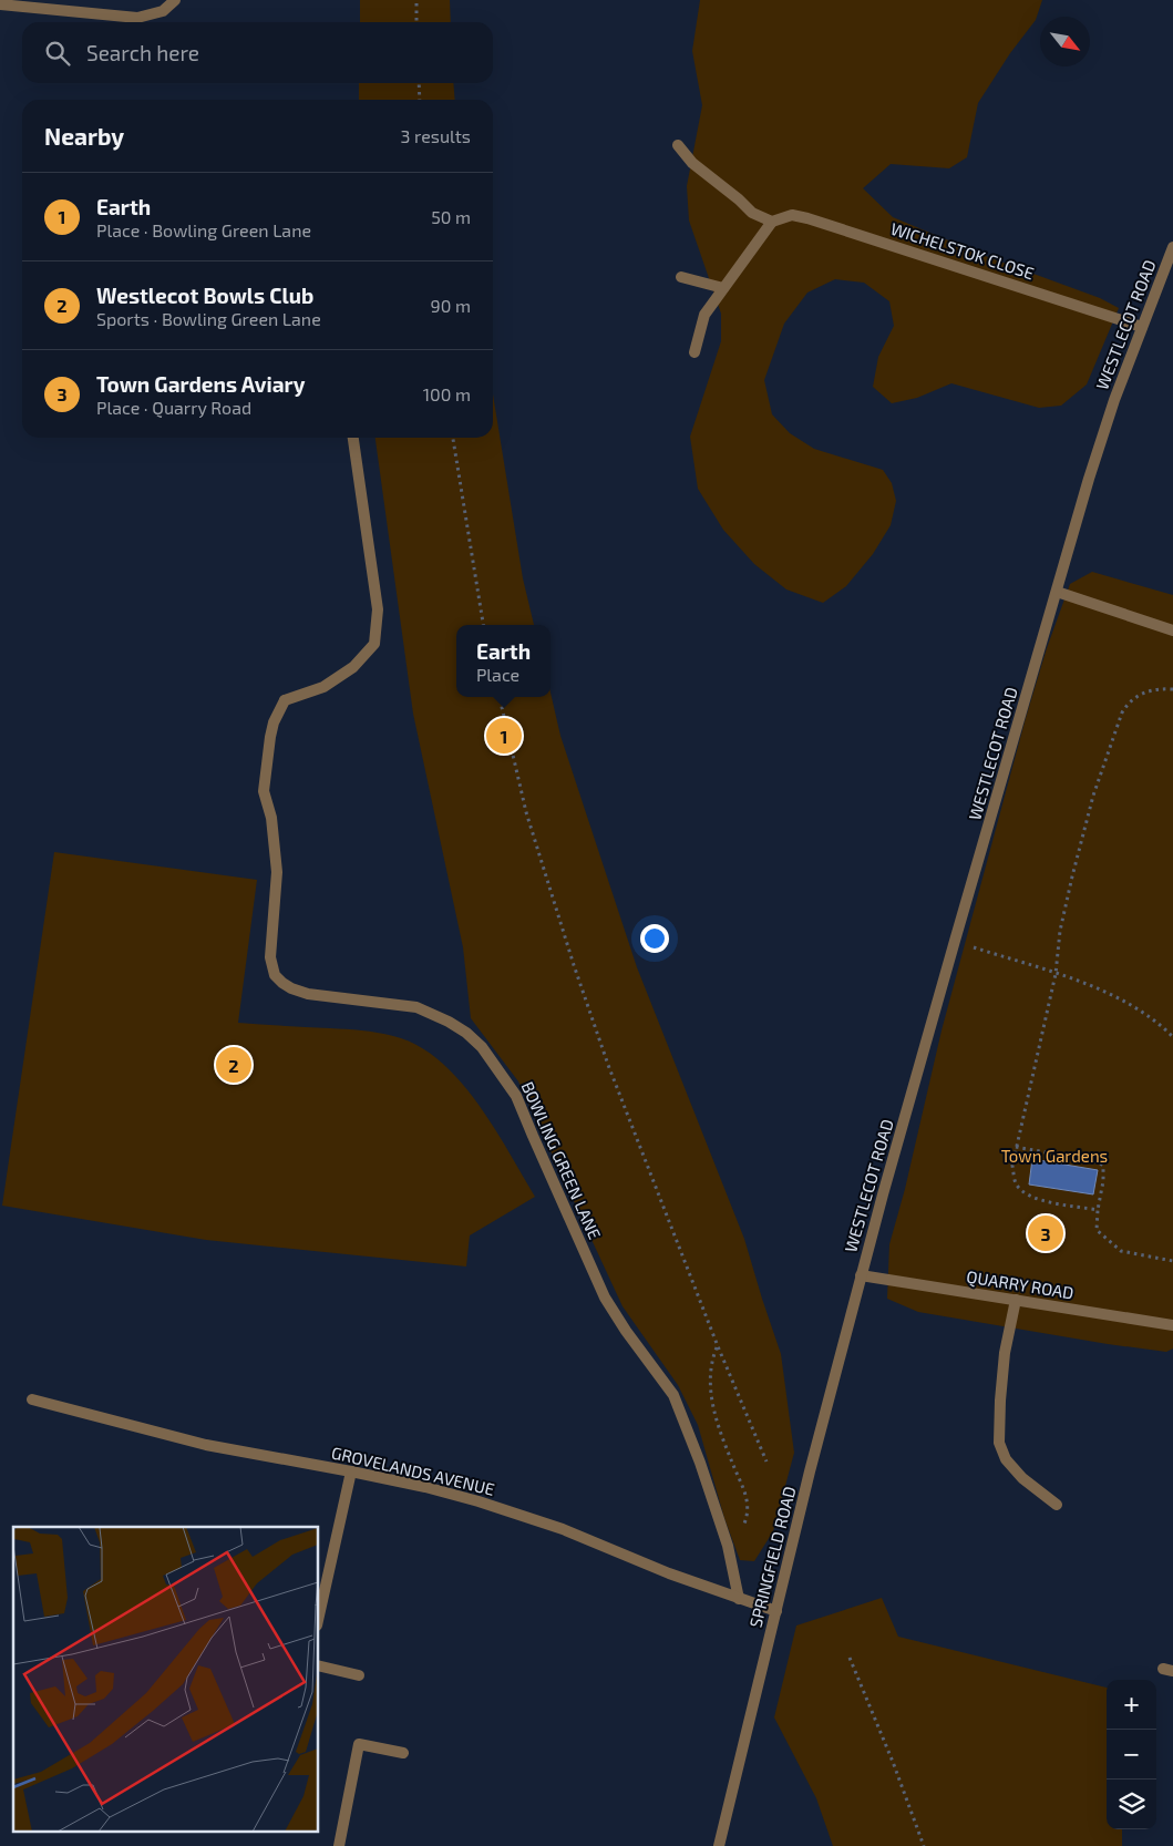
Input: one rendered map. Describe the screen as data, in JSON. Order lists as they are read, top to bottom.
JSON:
{
  "streets": {
    "street": [
      "WICHELSTOK CLOSE",
      "WESTLECOT ROAD",
      "BOWLING GREEN LANE",
      "QUARRY ROAD",
      "GROVELANDS AVENUE",
      "SPRINGFIELD ROAD"
    ]
  },
  "crossings": [
    ["WICHELSTOK CLOSE", "WESTLECOT ROAD"],
    ["WESTLECOT ROAD", "QUARRY ROAD"],
    ["WESTLECOT ROAD", "SPRINGFIELD ROAD"],
    ["BOWLING GREEN LANE", "GROVELANDS AVENUE"],
    ["QUARRY ROAD", "SPRINGFIELD ROAD"],
    ["GROVELANDS AVENUE", "SPRINGFIELD ROAD"]
  ],
  "parks": ["Town Gardens"],
  "north": "bottom right",
  "page": {
    "search": "Search here",
    "heading": ["Nearby", "3 results"],
    "list": [
      {
        "mark": "1",
        "name": "Earth",
        "note": "Place · Bowling Green Lane",
        "value": "50 m"
      },
      {
        "mark": "2",
        "name": "Westlecot Bowls Club",
        "note": "Sports · Bowling Green Lane",
        "value": "90 m"
      },
      {
        "mark": "3",
        "name": "Town Gardens Aviary",
        "note": "Place · Quarry Road",
        "value": "100 m"
      }
    ],
    "popup": ["Earth", "Place"],
    "pins": ["1", "2", "3"],
    "map_buttons": ["+", "−"]
  }
}
